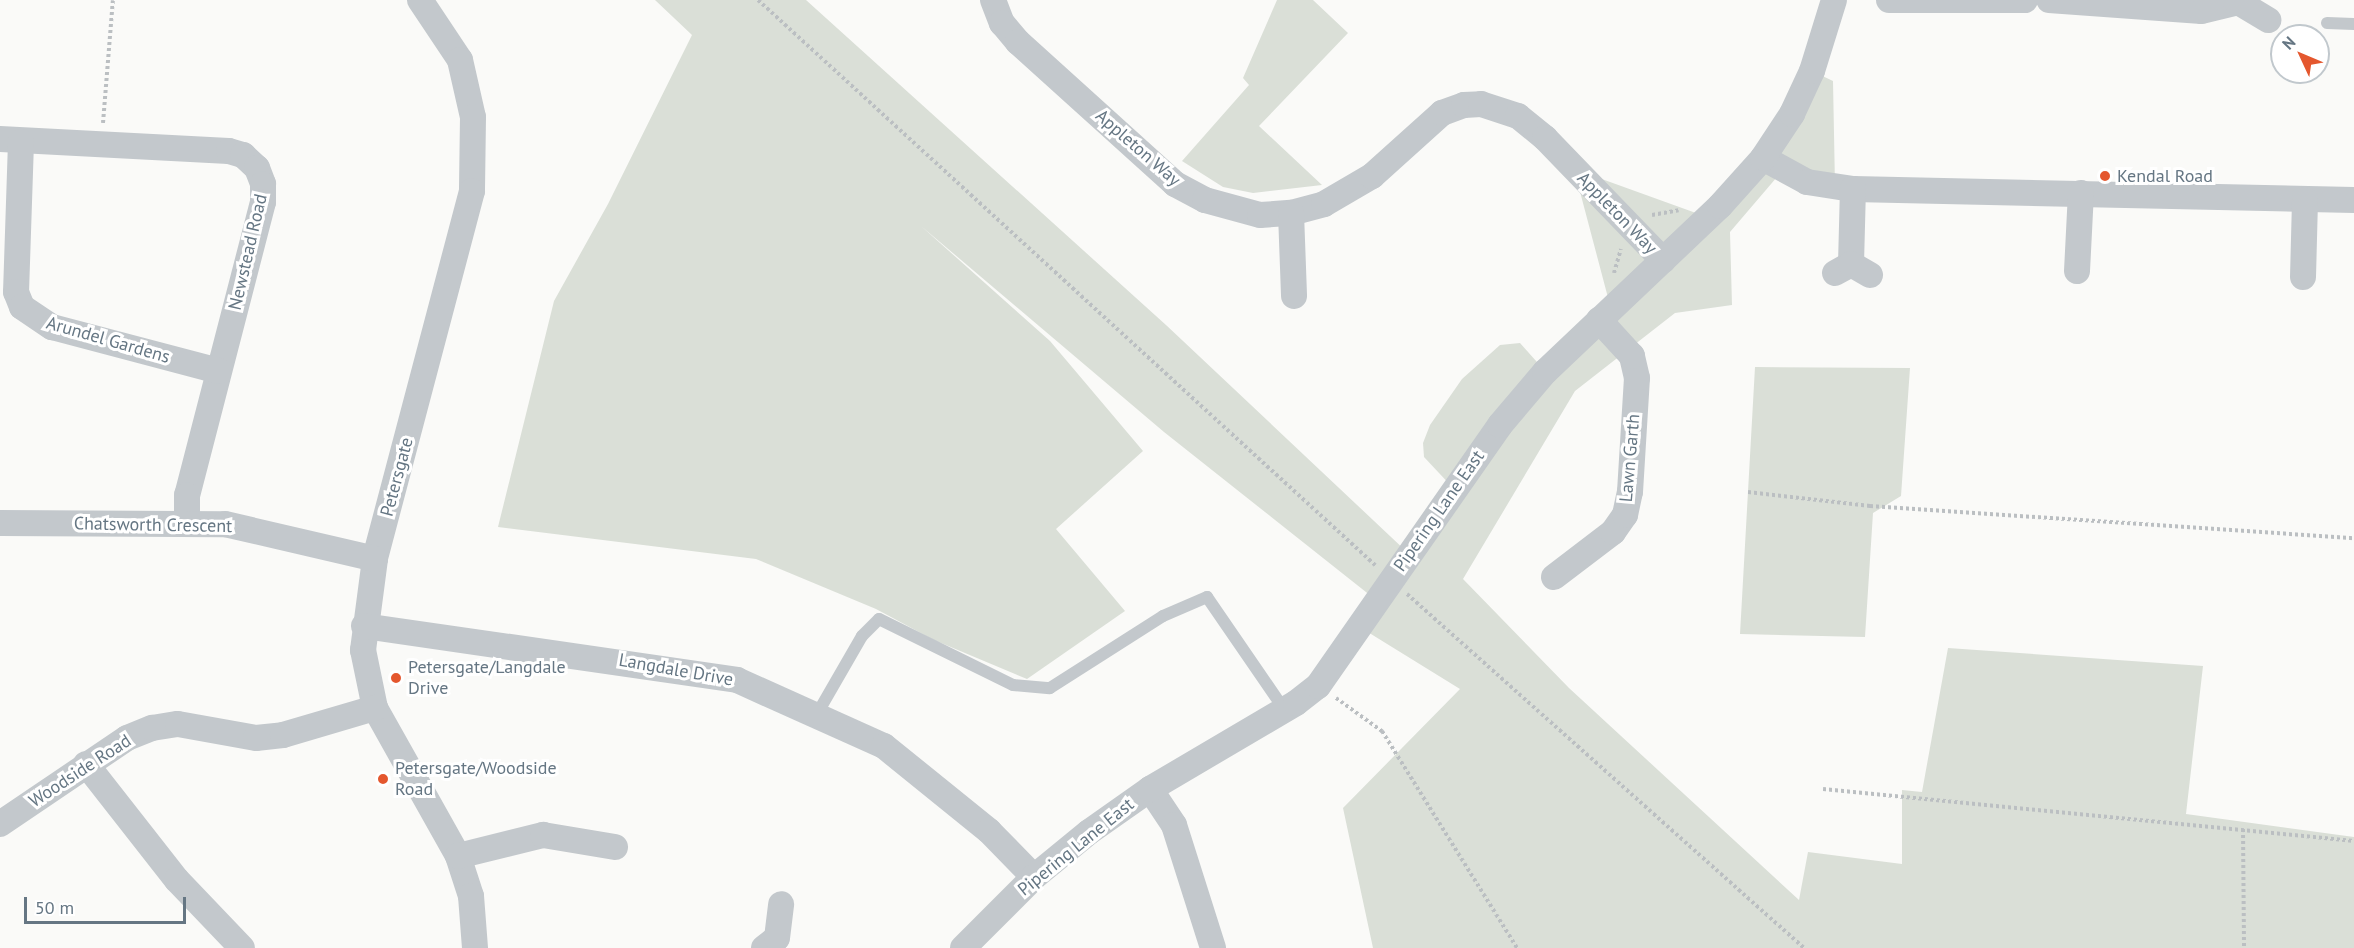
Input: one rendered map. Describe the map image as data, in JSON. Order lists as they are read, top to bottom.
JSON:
{
  "streets": {
    "street": [
      "Appleton Way",
      "Newstead Road",
      "Arundel Gardens",
      "Lawn Garth",
      "Petersgate",
      "Pipering Lane East",
      "Chatsworth Crescent",
      "Langdale Drive",
      "Woodside Road"
    ]
  },
  "crossings": [
    ["Appleton Way", "Pipering Lane East"],
    ["Newstead Road", "Arundel Gardens"],
    ["Newstead Road", "Chatsworth Crescent"],
    ["Lawn Garth", "Pipering Lane East"],
    ["Petersgate", "Chatsworth Crescent"],
    ["Petersgate", "Langdale Drive"],
    ["Petersgate", "Woodside Road"],
    ["Pipering Lane East", "Langdale Drive"]
  ],
  "places": ["Kendal Road", "Petersgate/Langdale Drive", "Petersgate/Woodside Road"],
  "scale_bar": "50 m",
  "north": "top left"
}
